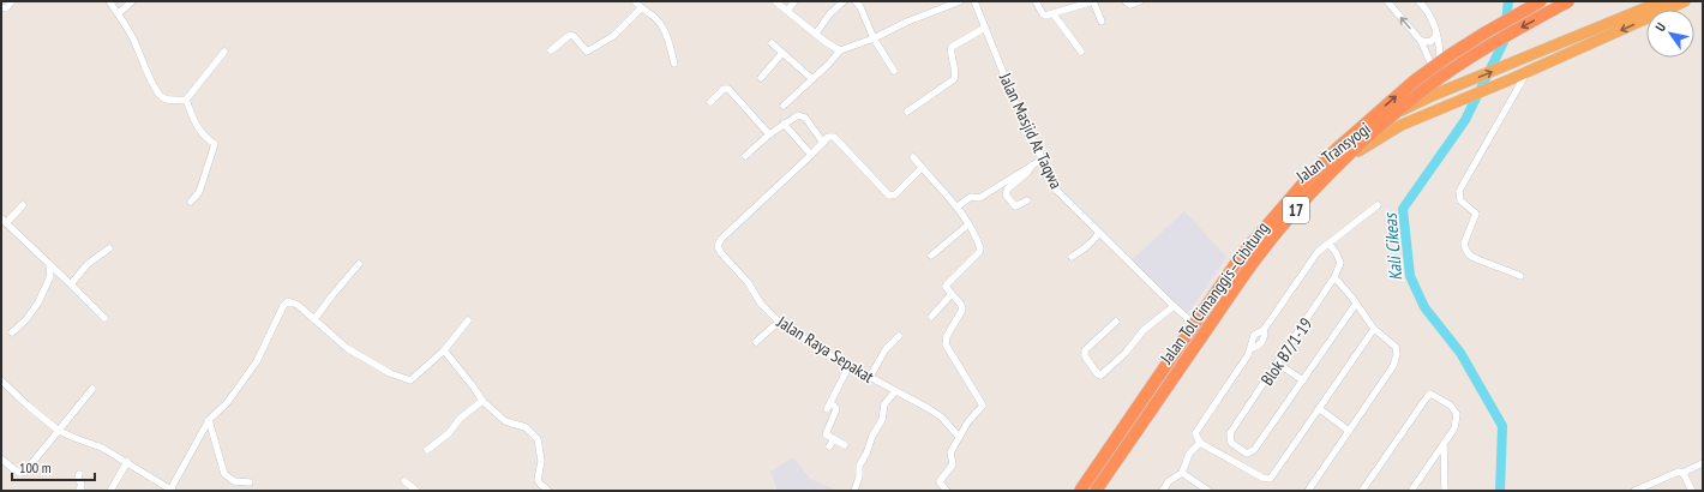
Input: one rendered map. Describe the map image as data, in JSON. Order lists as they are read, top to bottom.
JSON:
{
  "streets": {
    "highway": ["Jalan Transyogi", "17", "Jalan Tol Cimanggis–Cibitung"],
    "street": ["Jalan Masjid At Taqwa", "Jalan Raya Sepakat", "Blok B7/1-19"]
  },
  "crossings": [
    ["Jalan Masjid At Taqwa", "Jalan Transyogi"],
    ["Jalan Transyogi", "Jalan Tol Cimanggis–Cibitung"]
  ],
  "water": ["Kali Cikeas"],
  "scale_bar": "100 m",
  "north": "top left"
}
